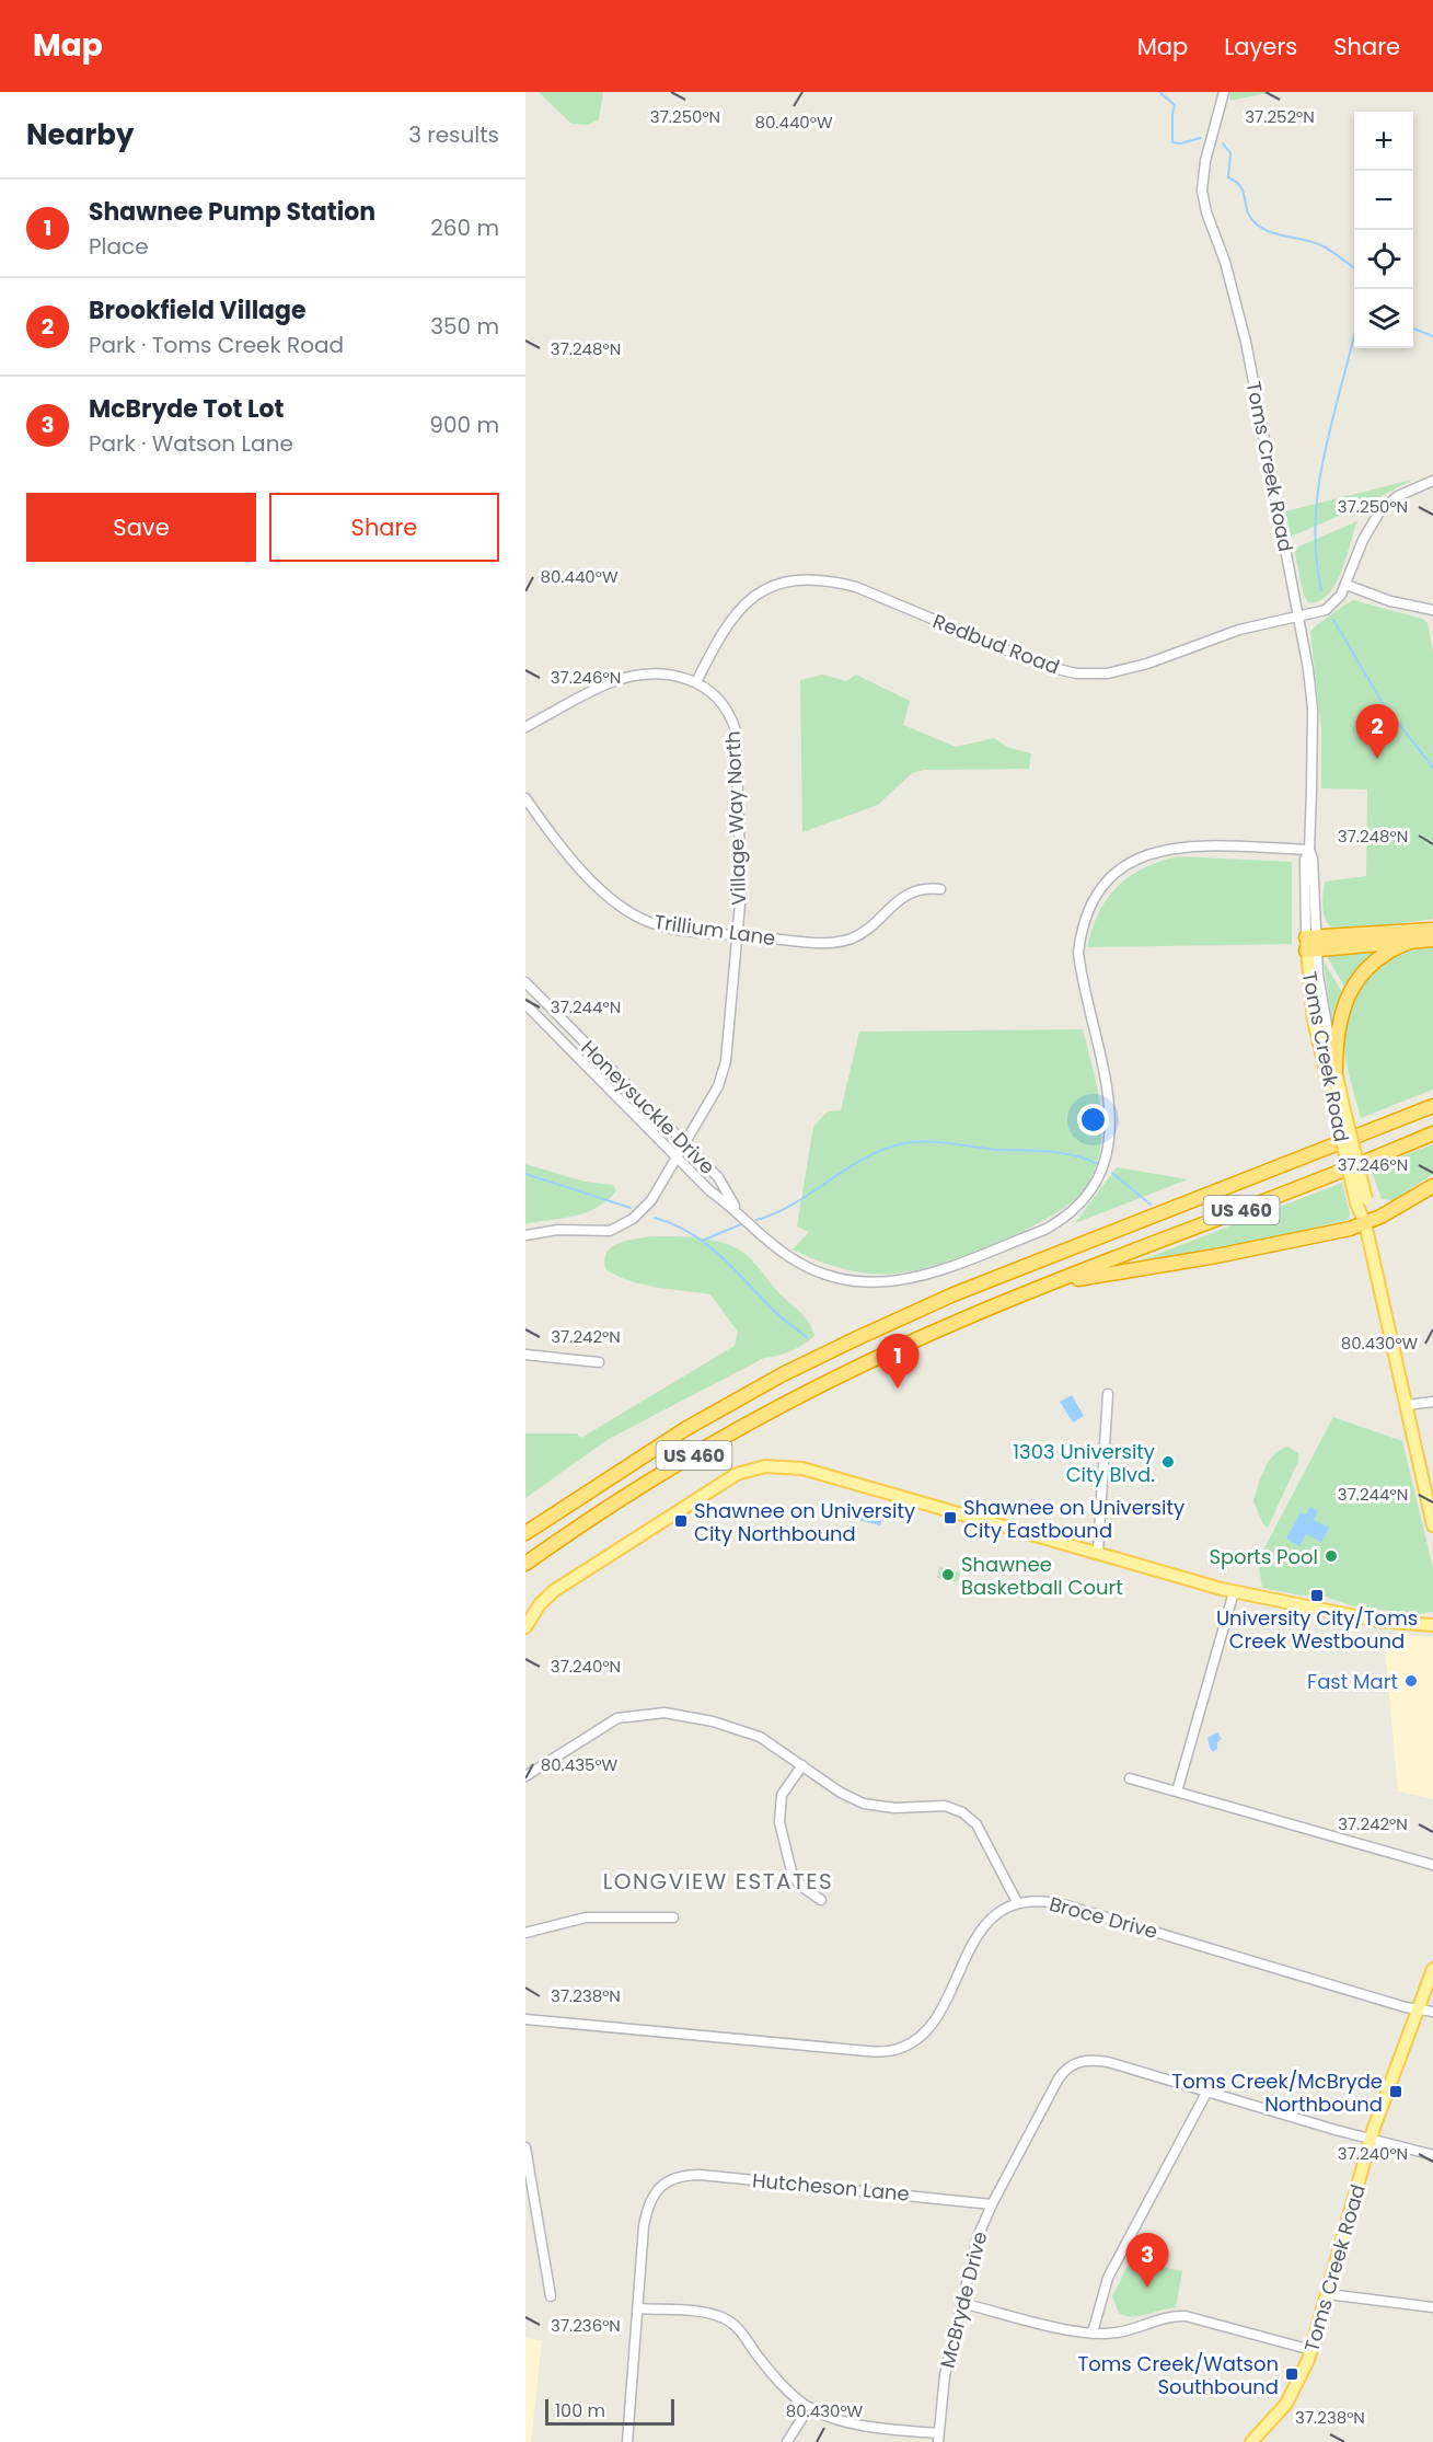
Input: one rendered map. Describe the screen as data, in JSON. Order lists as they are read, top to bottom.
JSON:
{
  "streets": {
    "highway": ["US 460"],
    "main road": ["Toms Creek Road"],
    "street": [
      "Redbud Road",
      "Village Way North",
      "Trillium Lane",
      "Honeysuckle Drive",
      "Broce Drive",
      "Hutcheson Lane",
      "McBryde Drive"
    ]
  },
  "crossings": [
    ["Toms Creek Road", "Redbud Road"],
    ["Toms Creek Road", "Honeysuckle Drive"],
    ["Toms Creek Road", "Broce Drive"],
    ["Redbud Road", "Village Way North"],
    ["Village Way North", "Trillium Lane"],
    ["Village Way North", "Honeysuckle Drive"],
    ["Hutcheson Lane", "McBryde Drive"]
  ],
  "districts": ["LONGVIEW ESTATES"],
  "places": {
    "other": [
      "1303 University City Blvd.",
      "Sports Pool",
      "Shawnee Basketball Court",
      "Fast Mart"
    ],
    "transit": [
      "Shawnee on University City Eastbound",
      "Shawnee on University City Northbound",
      "University City/Toms Creek Westbound",
      "Toms Creek/McBryde Northbound",
      "Toms Creek/Watson Southbound"
    ]
  },
  "scale_bar": "100 m",
  "page": {
    "header": "Map",
    "nav": ["Map", "Layers", "Share"],
    "heading": ["Nearby", "3 results"],
    "map_buttons": ["+", "−"],
    "list": [
      {
        "mark": "1",
        "name": "Shawnee Pump Station",
        "note": "Place",
        "value": "260 m"
      },
      {
        "mark": "2",
        "name": "Brookfield Village",
        "note": "Park · Toms Creek Road",
        "value": "350 m"
      },
      {
        "mark": "3",
        "name": "McBryde Tot Lot",
        "note": "Park · Watson Lane",
        "value": "900 m"
      }
    ],
    "buttons": ["Save", "Share"],
    "pins": ["2", "1", "3"],
    "scale": "100 m"
  },
  "coordinates": [
    "37.250°N",
    "37.252°N",
    "80.440°W",
    "37.248°N",
    "37.246°N",
    "37.244°N",
    "37.242°N",
    "80.430°W",
    "37.240°N",
    "80.435°W",
    "37.238°N",
    "37.236°N"
  ]
}
